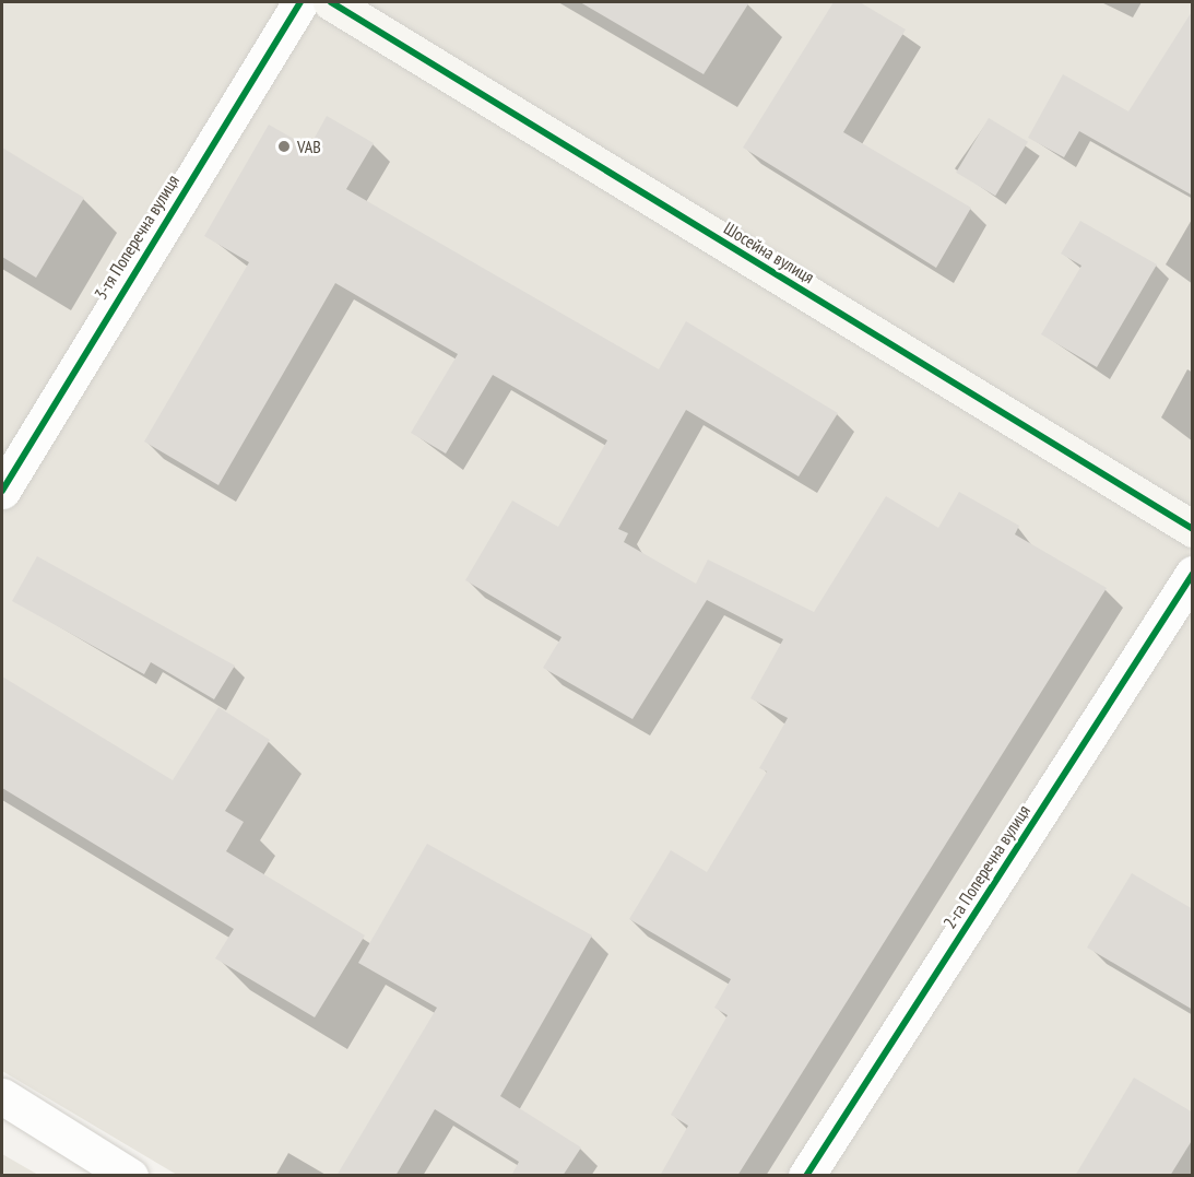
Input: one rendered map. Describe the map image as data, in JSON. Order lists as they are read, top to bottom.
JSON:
{
  "streets": {
    "street": ["3-тя Поперечна вулиця", "Шосейна вулиця", "2-га Поперечна вулиця"]
  },
  "places": ["VAB"]
}
